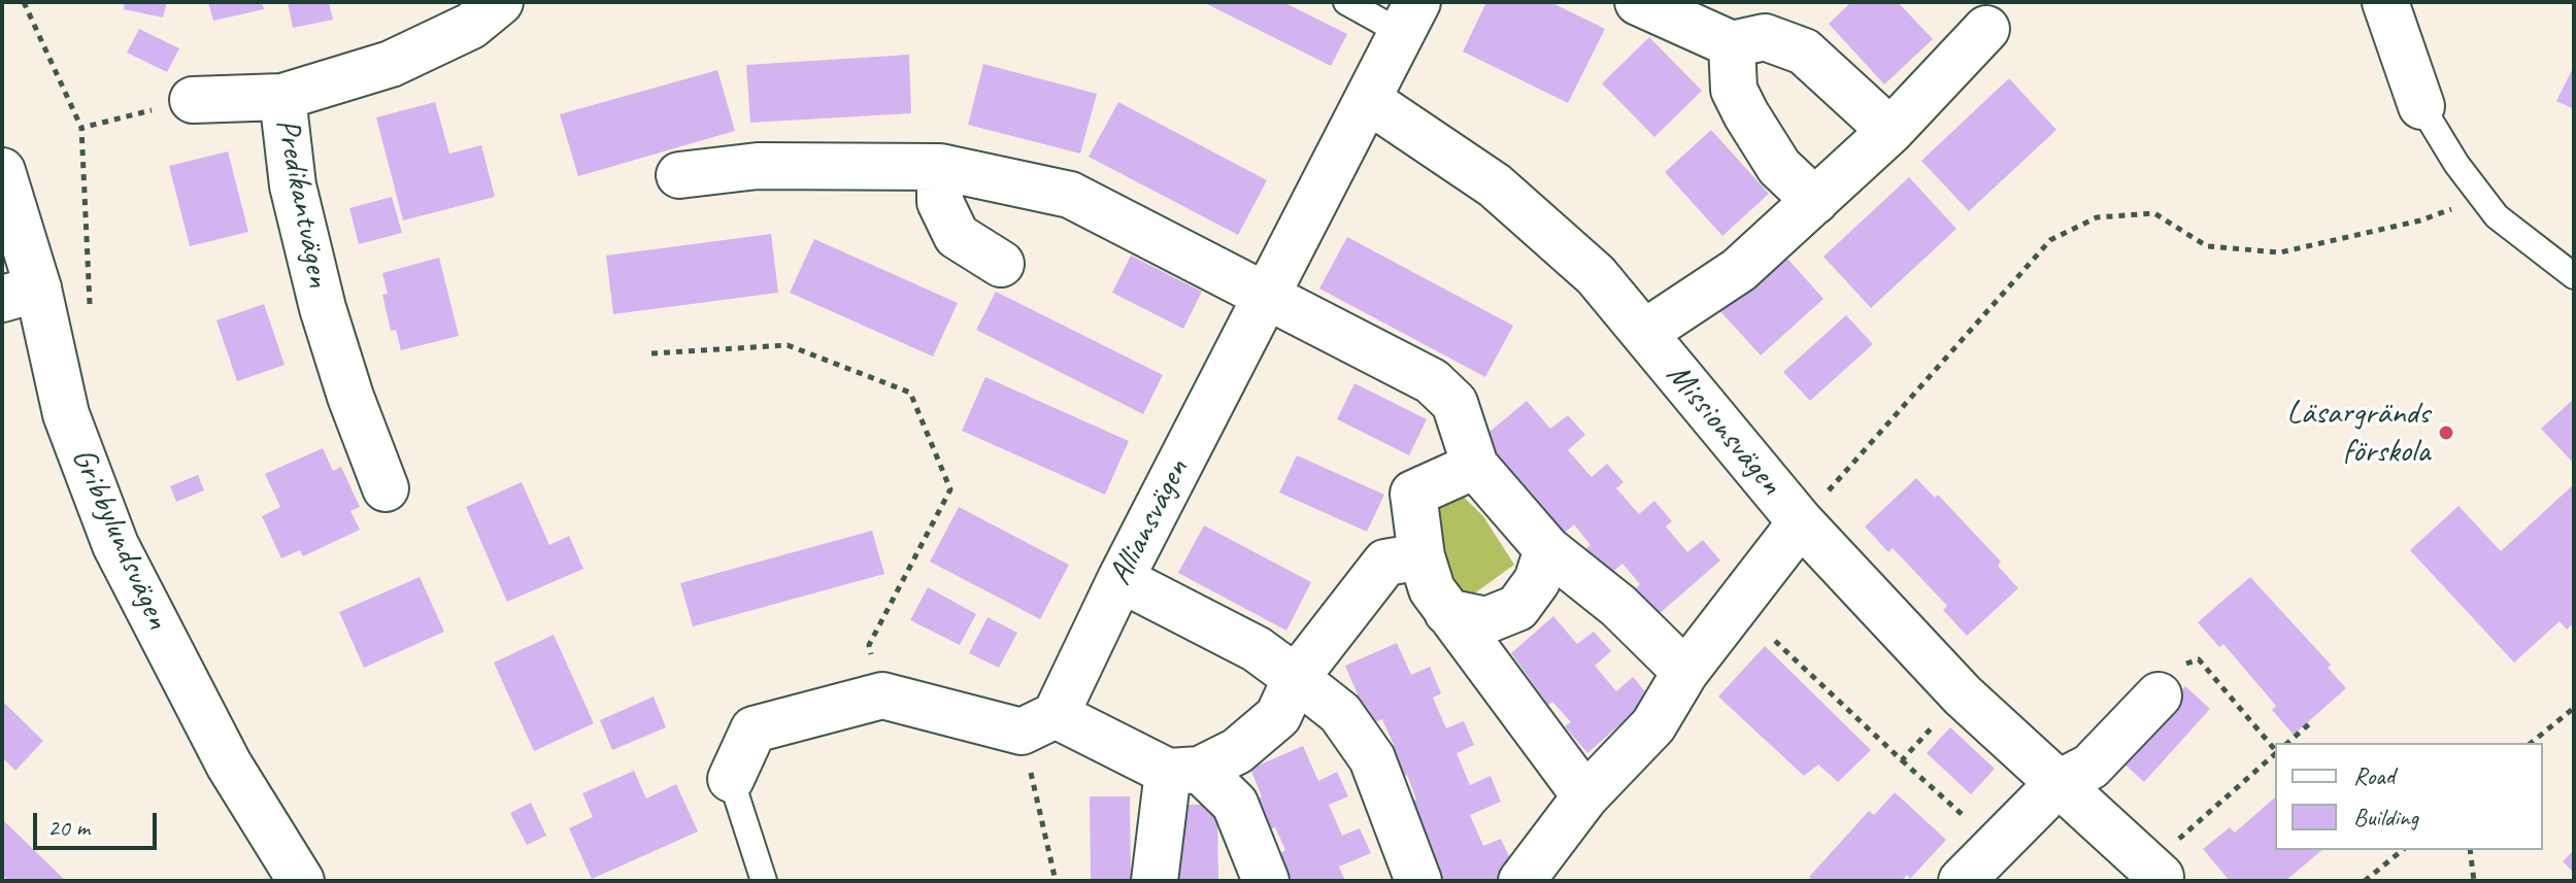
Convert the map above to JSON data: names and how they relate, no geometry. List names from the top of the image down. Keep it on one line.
{"streets":{"street":["Predikantvägen","Missionsvägen","Alliansvägen","Gribbylundsvägen"]},"crossings":[["Missionsvägen","Alliansvägen"]],"places":["Läsargränds förskola"],"legend":["Road","Building"],"scale_bar":"20 m"}
